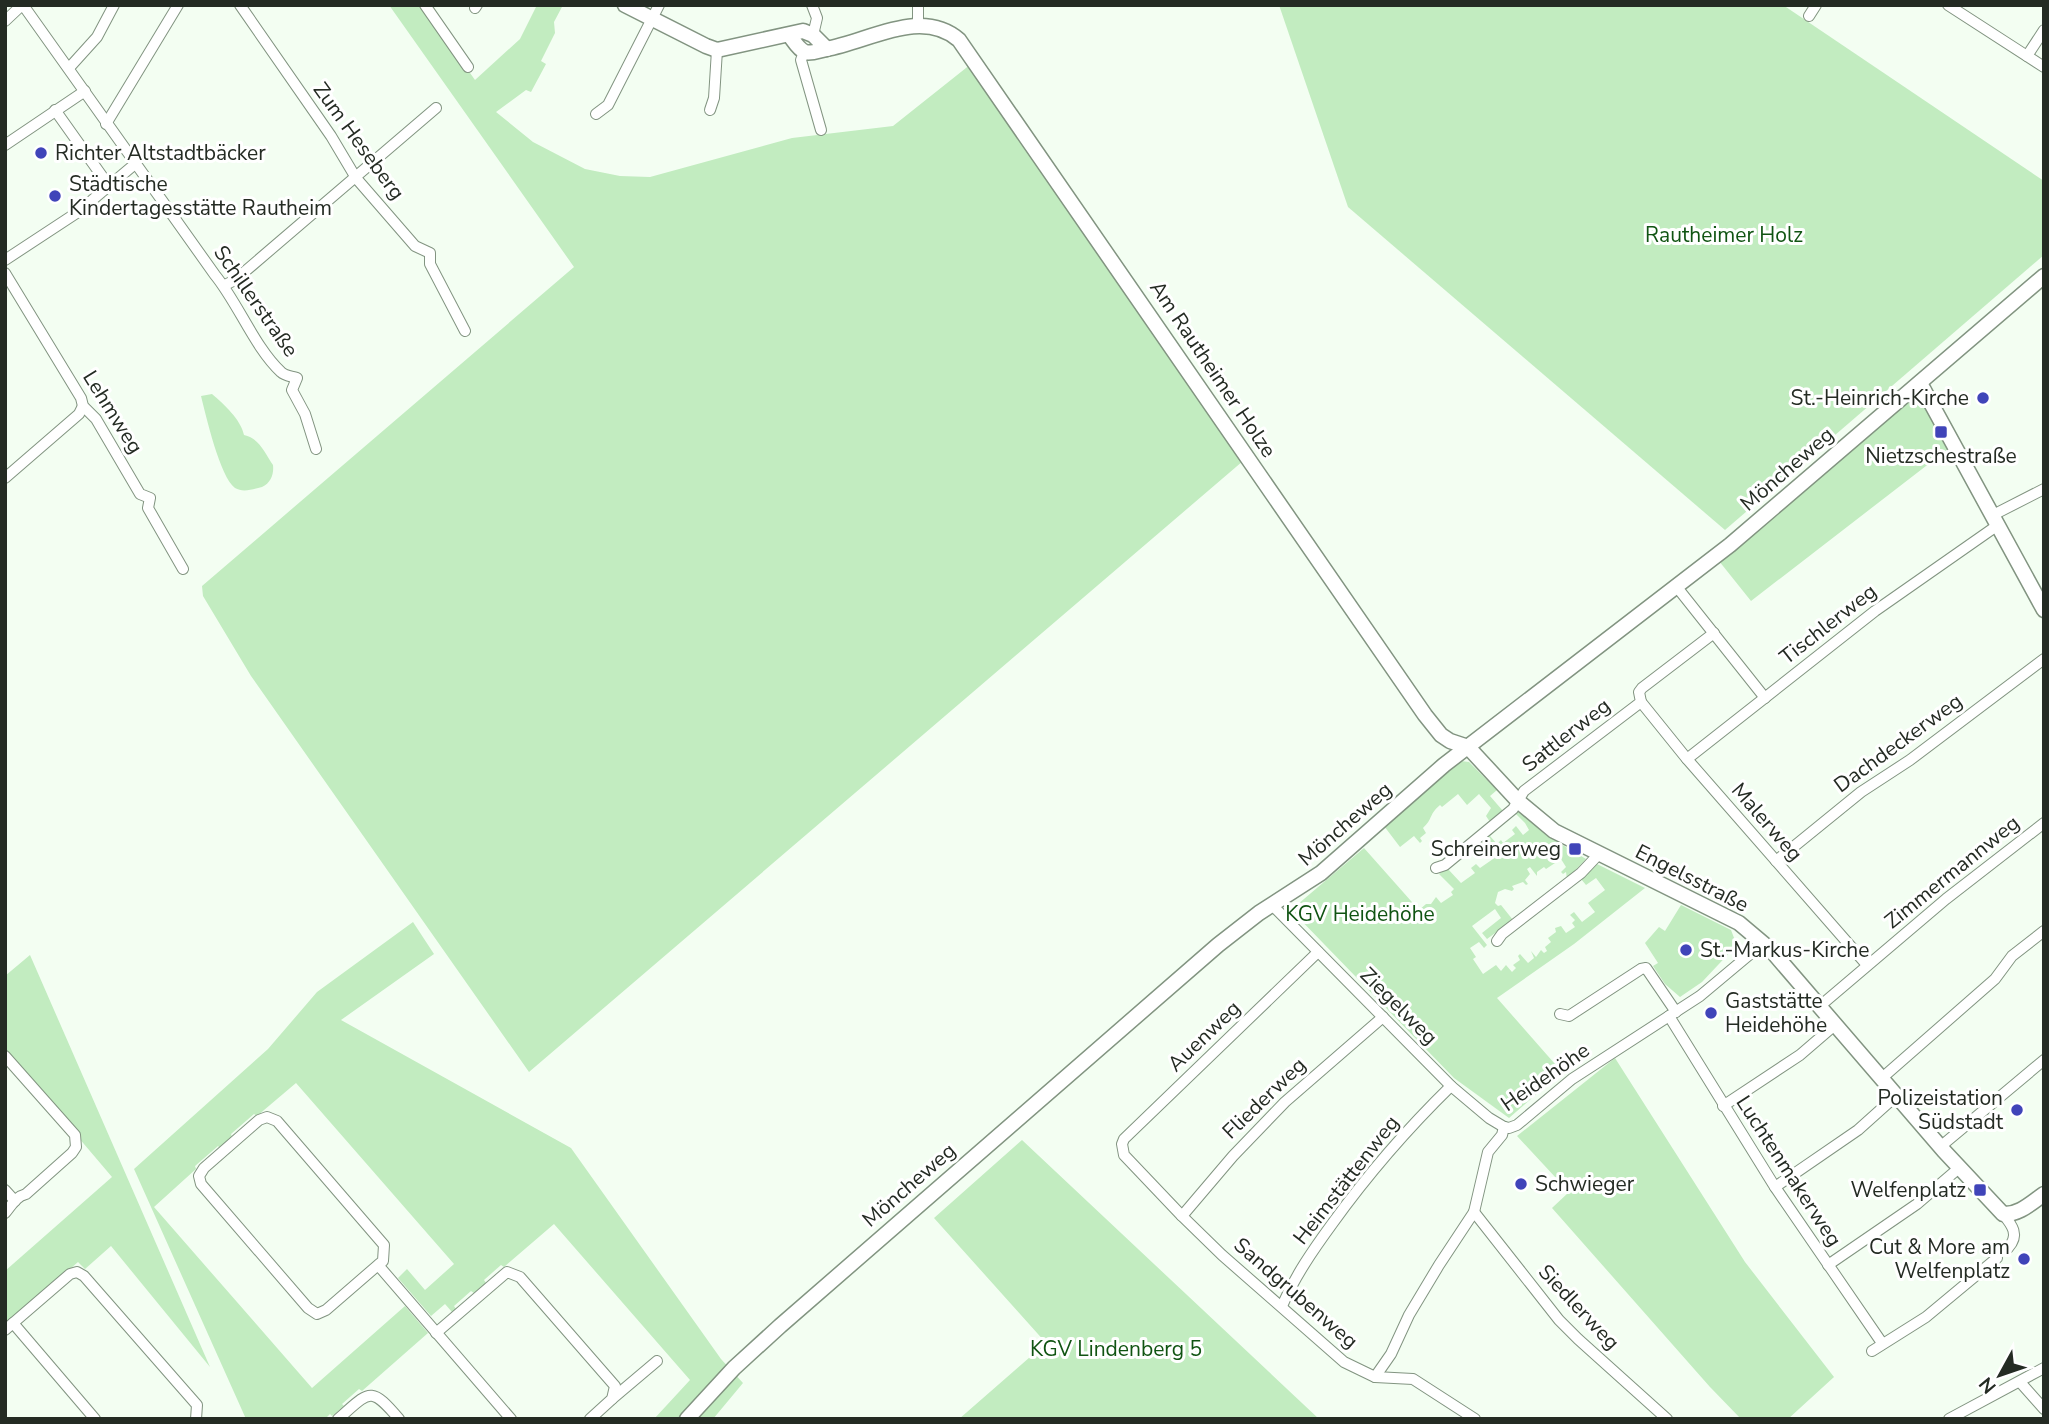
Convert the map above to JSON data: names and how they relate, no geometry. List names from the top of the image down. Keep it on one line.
{"streets":{"street":["Zum Heseberg","Schillerstraße","Am Rautheimer Holze","Lehmweg","Möncheweg","Tischlerweg","Sattlerweg","Dachdeckerweg","Malerweg","Zimmermannweg","Engelsstraße","Ziegelweg","Auenweg","Heidehöhe","Fliederweg","Luchtenmakerweg","Heimstättenweg","Sandgrubenweg","Siedlerweg"]},"crossings":[["Am Rautheimer Holze","Möncheweg"],["Am Rautheimer Holze","Engelsstraße"],["Möncheweg","Engelsstraße"],["Möncheweg","Ziegelweg"],["Tischlerweg","Malerweg"],["Sattlerweg","Malerweg"],["Sattlerweg","Engelsstraße"],["Dachdeckerweg","Malerweg"],["Malerweg","Zimmermannweg"],["Zimmermannweg","Engelsstraße"],["Engelsstraße","Heidehöhe"],["Ziegelweg","Auenweg"],["Ziegelweg","Heidehöhe"],["Ziegelweg","Fliederweg"],["Ziegelweg","Heimstättenweg"],["Auenweg","Sandgrubenweg"],["Heidehöhe","Luchtenmakerweg"],["Heidehöhe","Sandgrubenweg"],["Heidehöhe","Siedlerweg"],["Fliederweg","Sandgrubenweg"],["Heimstättenweg","Sandgrubenweg"]],"parks":["Rautheimer Holz","KGV Heidehöhe","KGV Lindenberg 5"],"places":{"other":["Richter Altstadtbäcker","Städtische Kindertagesstätte Rautheim","St.-Heinrich-Kirche","St.-Markus-Kirche","Gaststätte Heidehöhe","Polizeistation Südstadt","Schwieger","Cut & More am Welfenplatz"],"transit":["Nietzschestraße","Schreinerweg","Welfenplatz"]},"north":"bottom left"}
